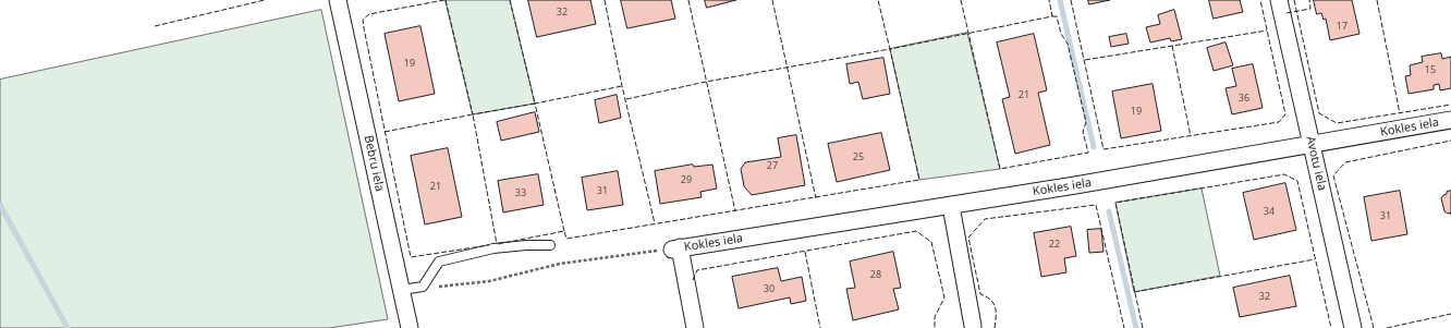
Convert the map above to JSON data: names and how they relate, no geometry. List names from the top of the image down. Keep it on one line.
{"streets":{"street":["Kokles iela","Bebru iela","Avotu iela"]},"crossings":[["Kokles iela","Avotu iela"]],"house_numbers":["32","17","19","15","21","36","19","25","27","29","21","31","33","34","31","22","28","30","32"]}
